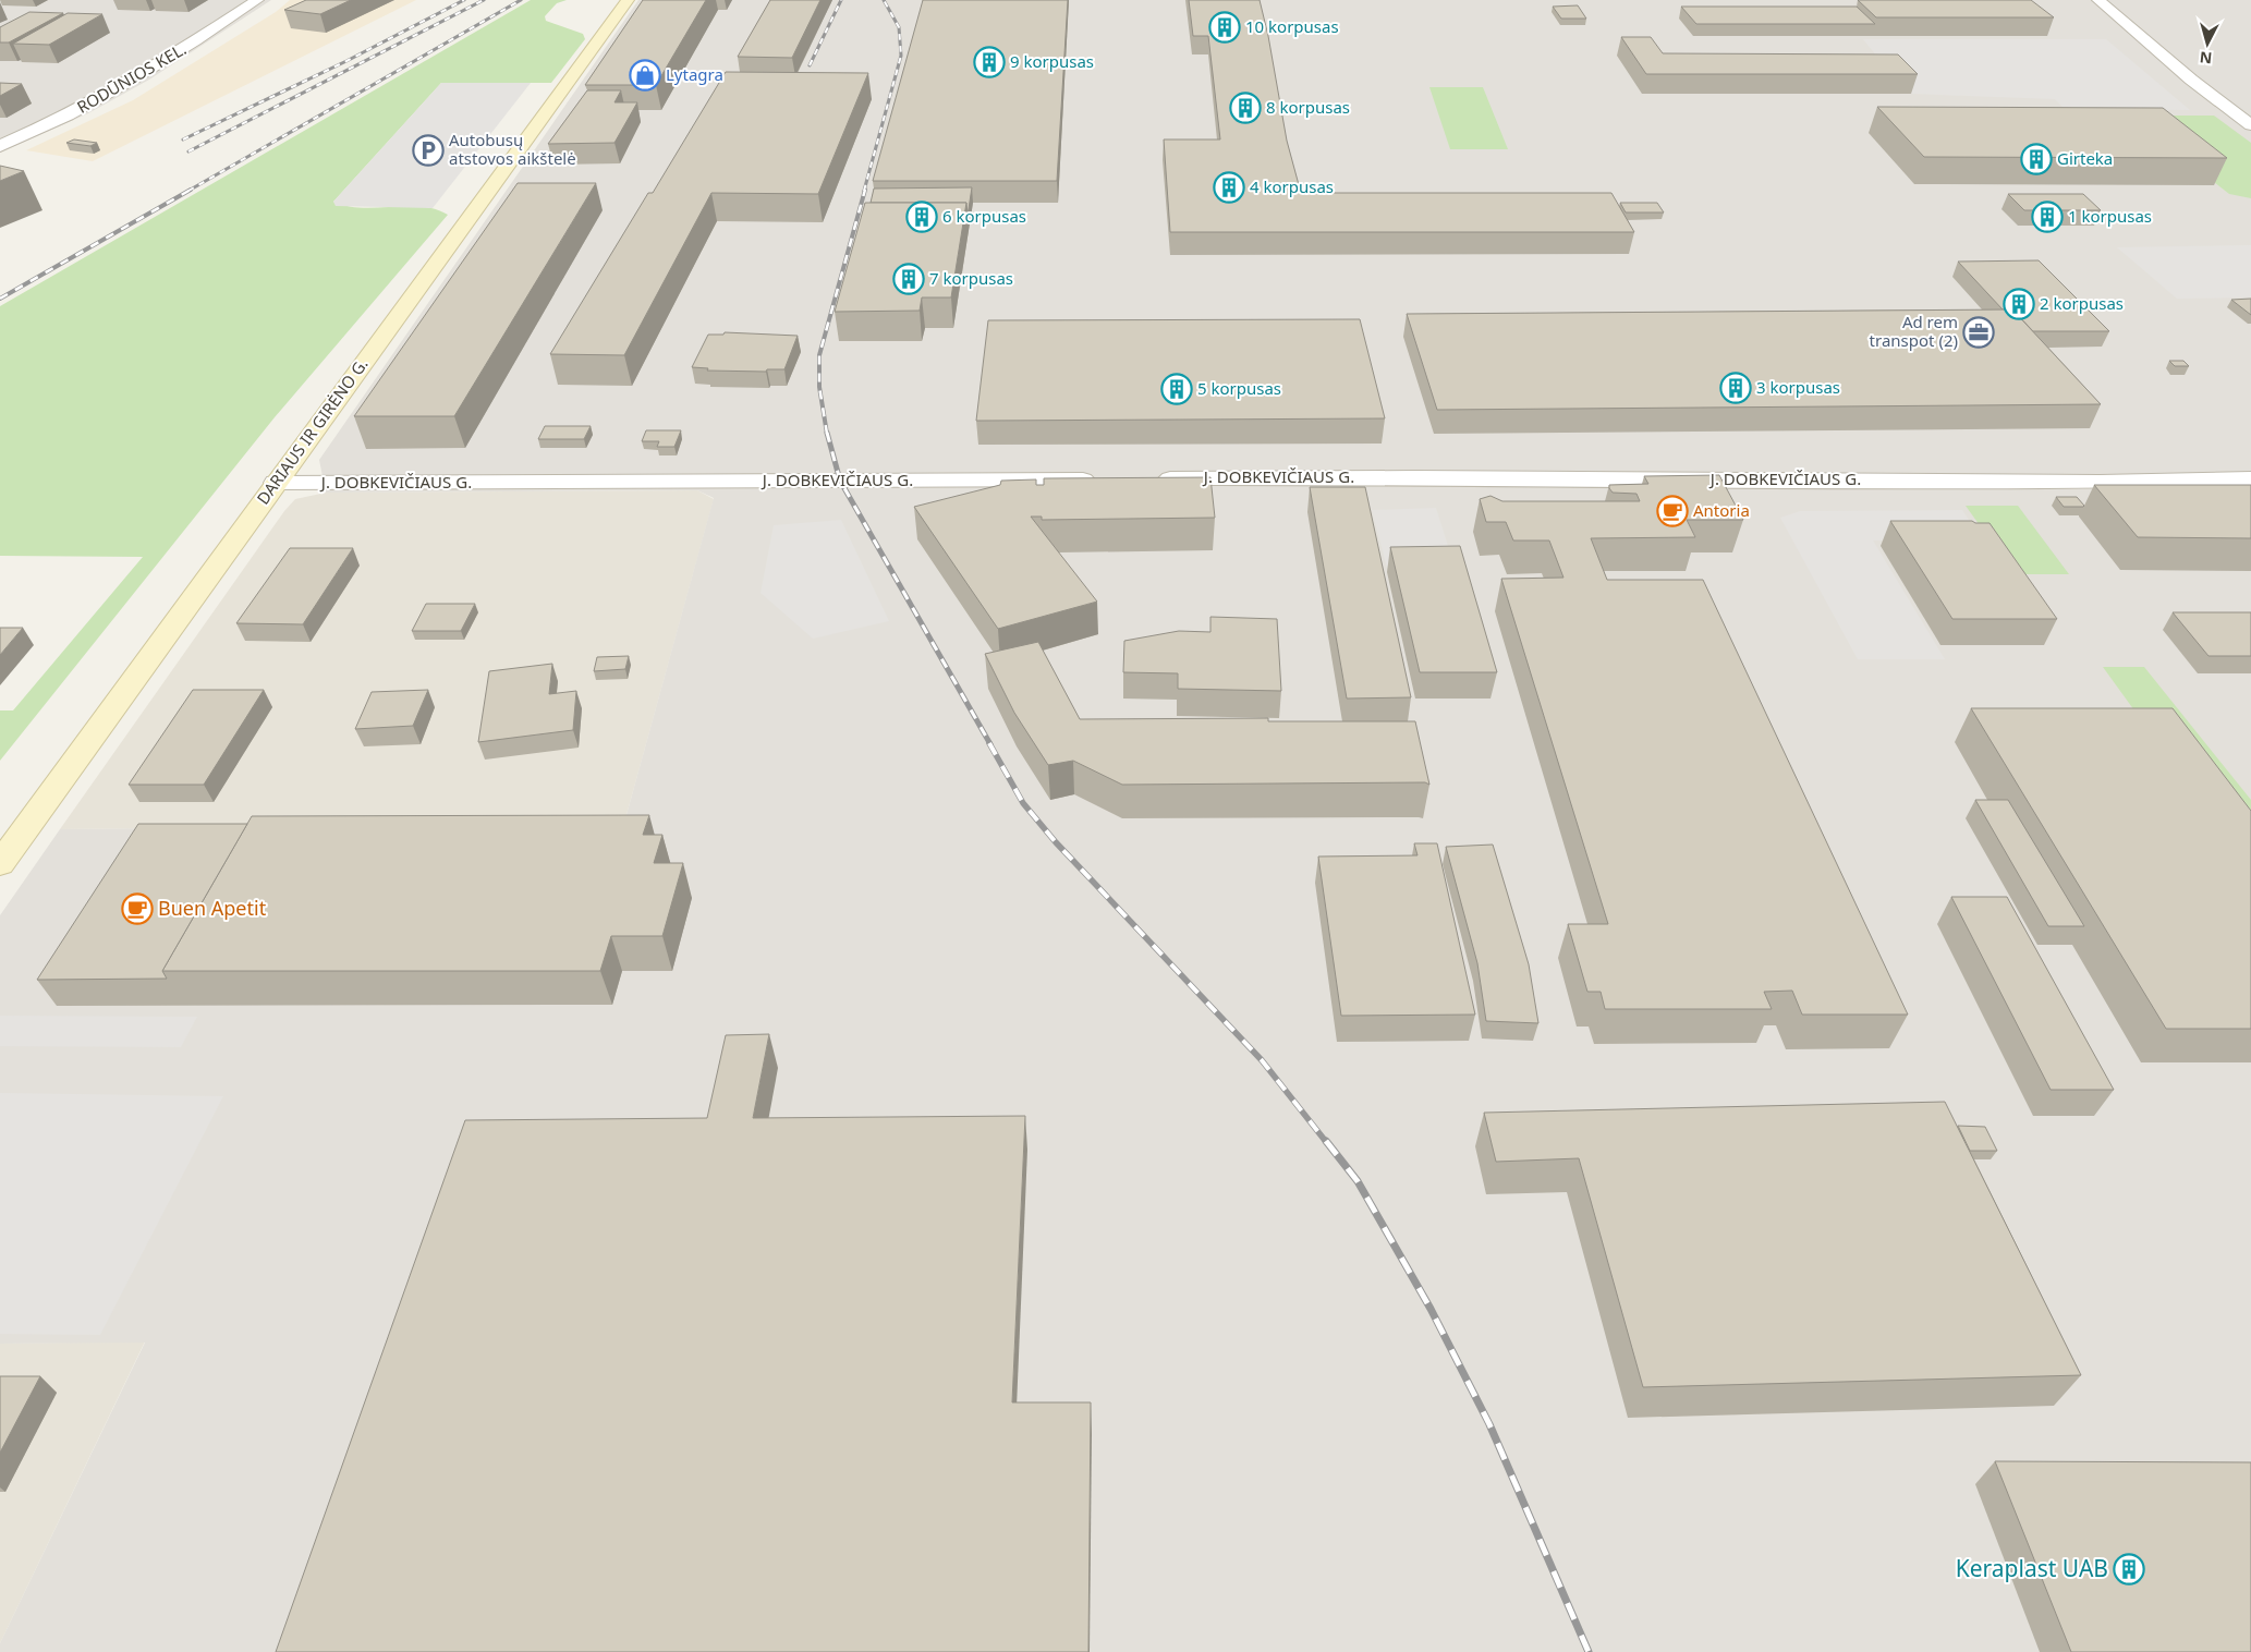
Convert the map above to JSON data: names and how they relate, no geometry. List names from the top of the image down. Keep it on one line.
{"streets":{"street":["RODŪNIOS KEL.","DARIAUS IR GIRĖNO G.","J. DOBKEVIČIAUS G."]},"crossings":[["DARIAUS IR GIRĖNO G.","J. DOBKEVIČIAUS G."]],"places":{"building":["10 korpusas","9 korpusas","8 korpusas","Girteka","4 korpusas","6 korpusas","1 korpusas","7 korpusas","2 korpusas","3 korpusas","5 korpusas","Keraplast UAB"],"shop":["Lytagra"],"parking":["Autobusų atstovos aikštelė"],"office":["Ad rem transpot (2)"],"cafe":["Antoria","Buen Apetit"]},"north":"bottom"}
